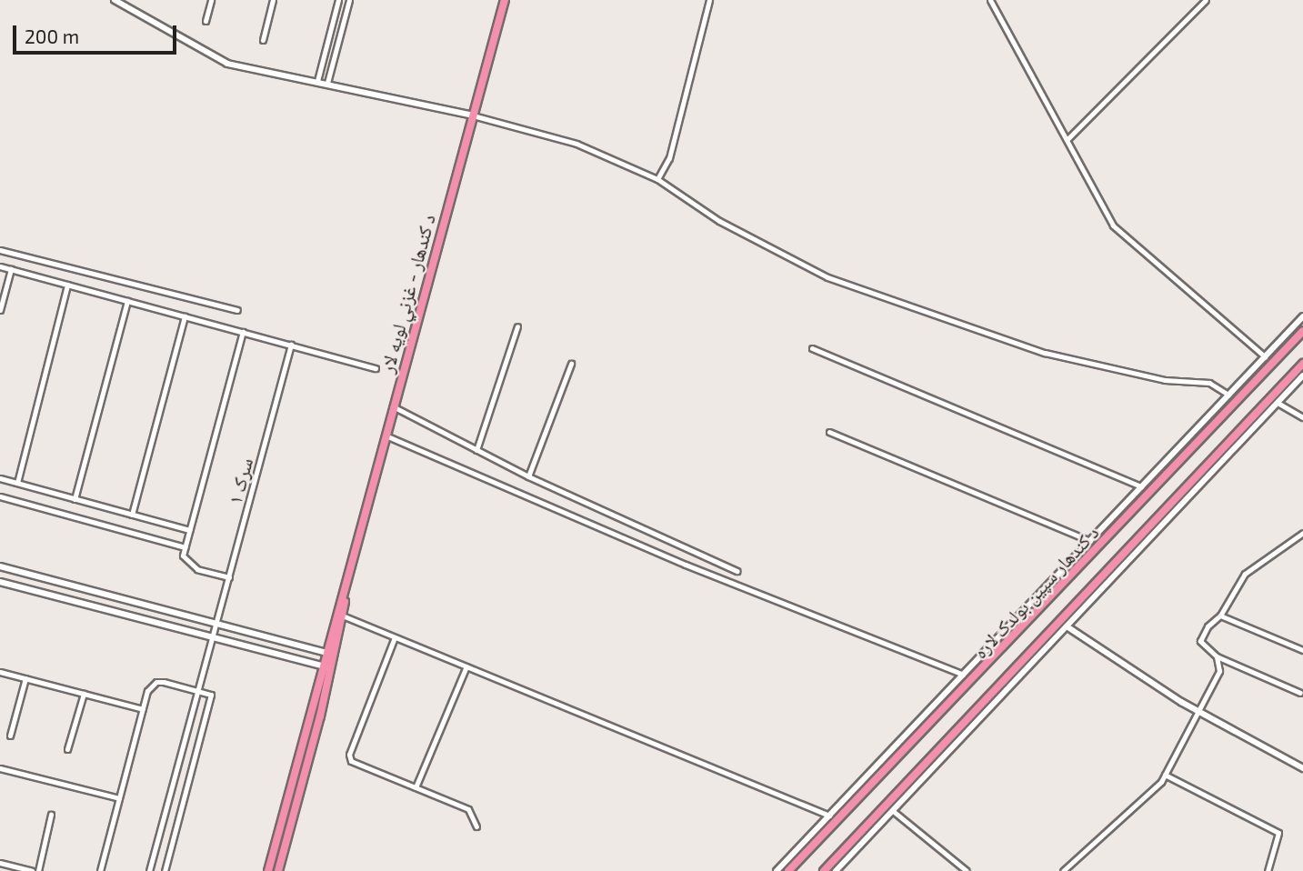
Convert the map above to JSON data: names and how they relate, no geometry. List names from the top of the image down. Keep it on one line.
{"streets":{"highway":["د کندهار - غزني لويه لار","د کندهار سپین بولدک لاره"],"street":["سرک ۱"]},"scale_bar":"200 m"}
